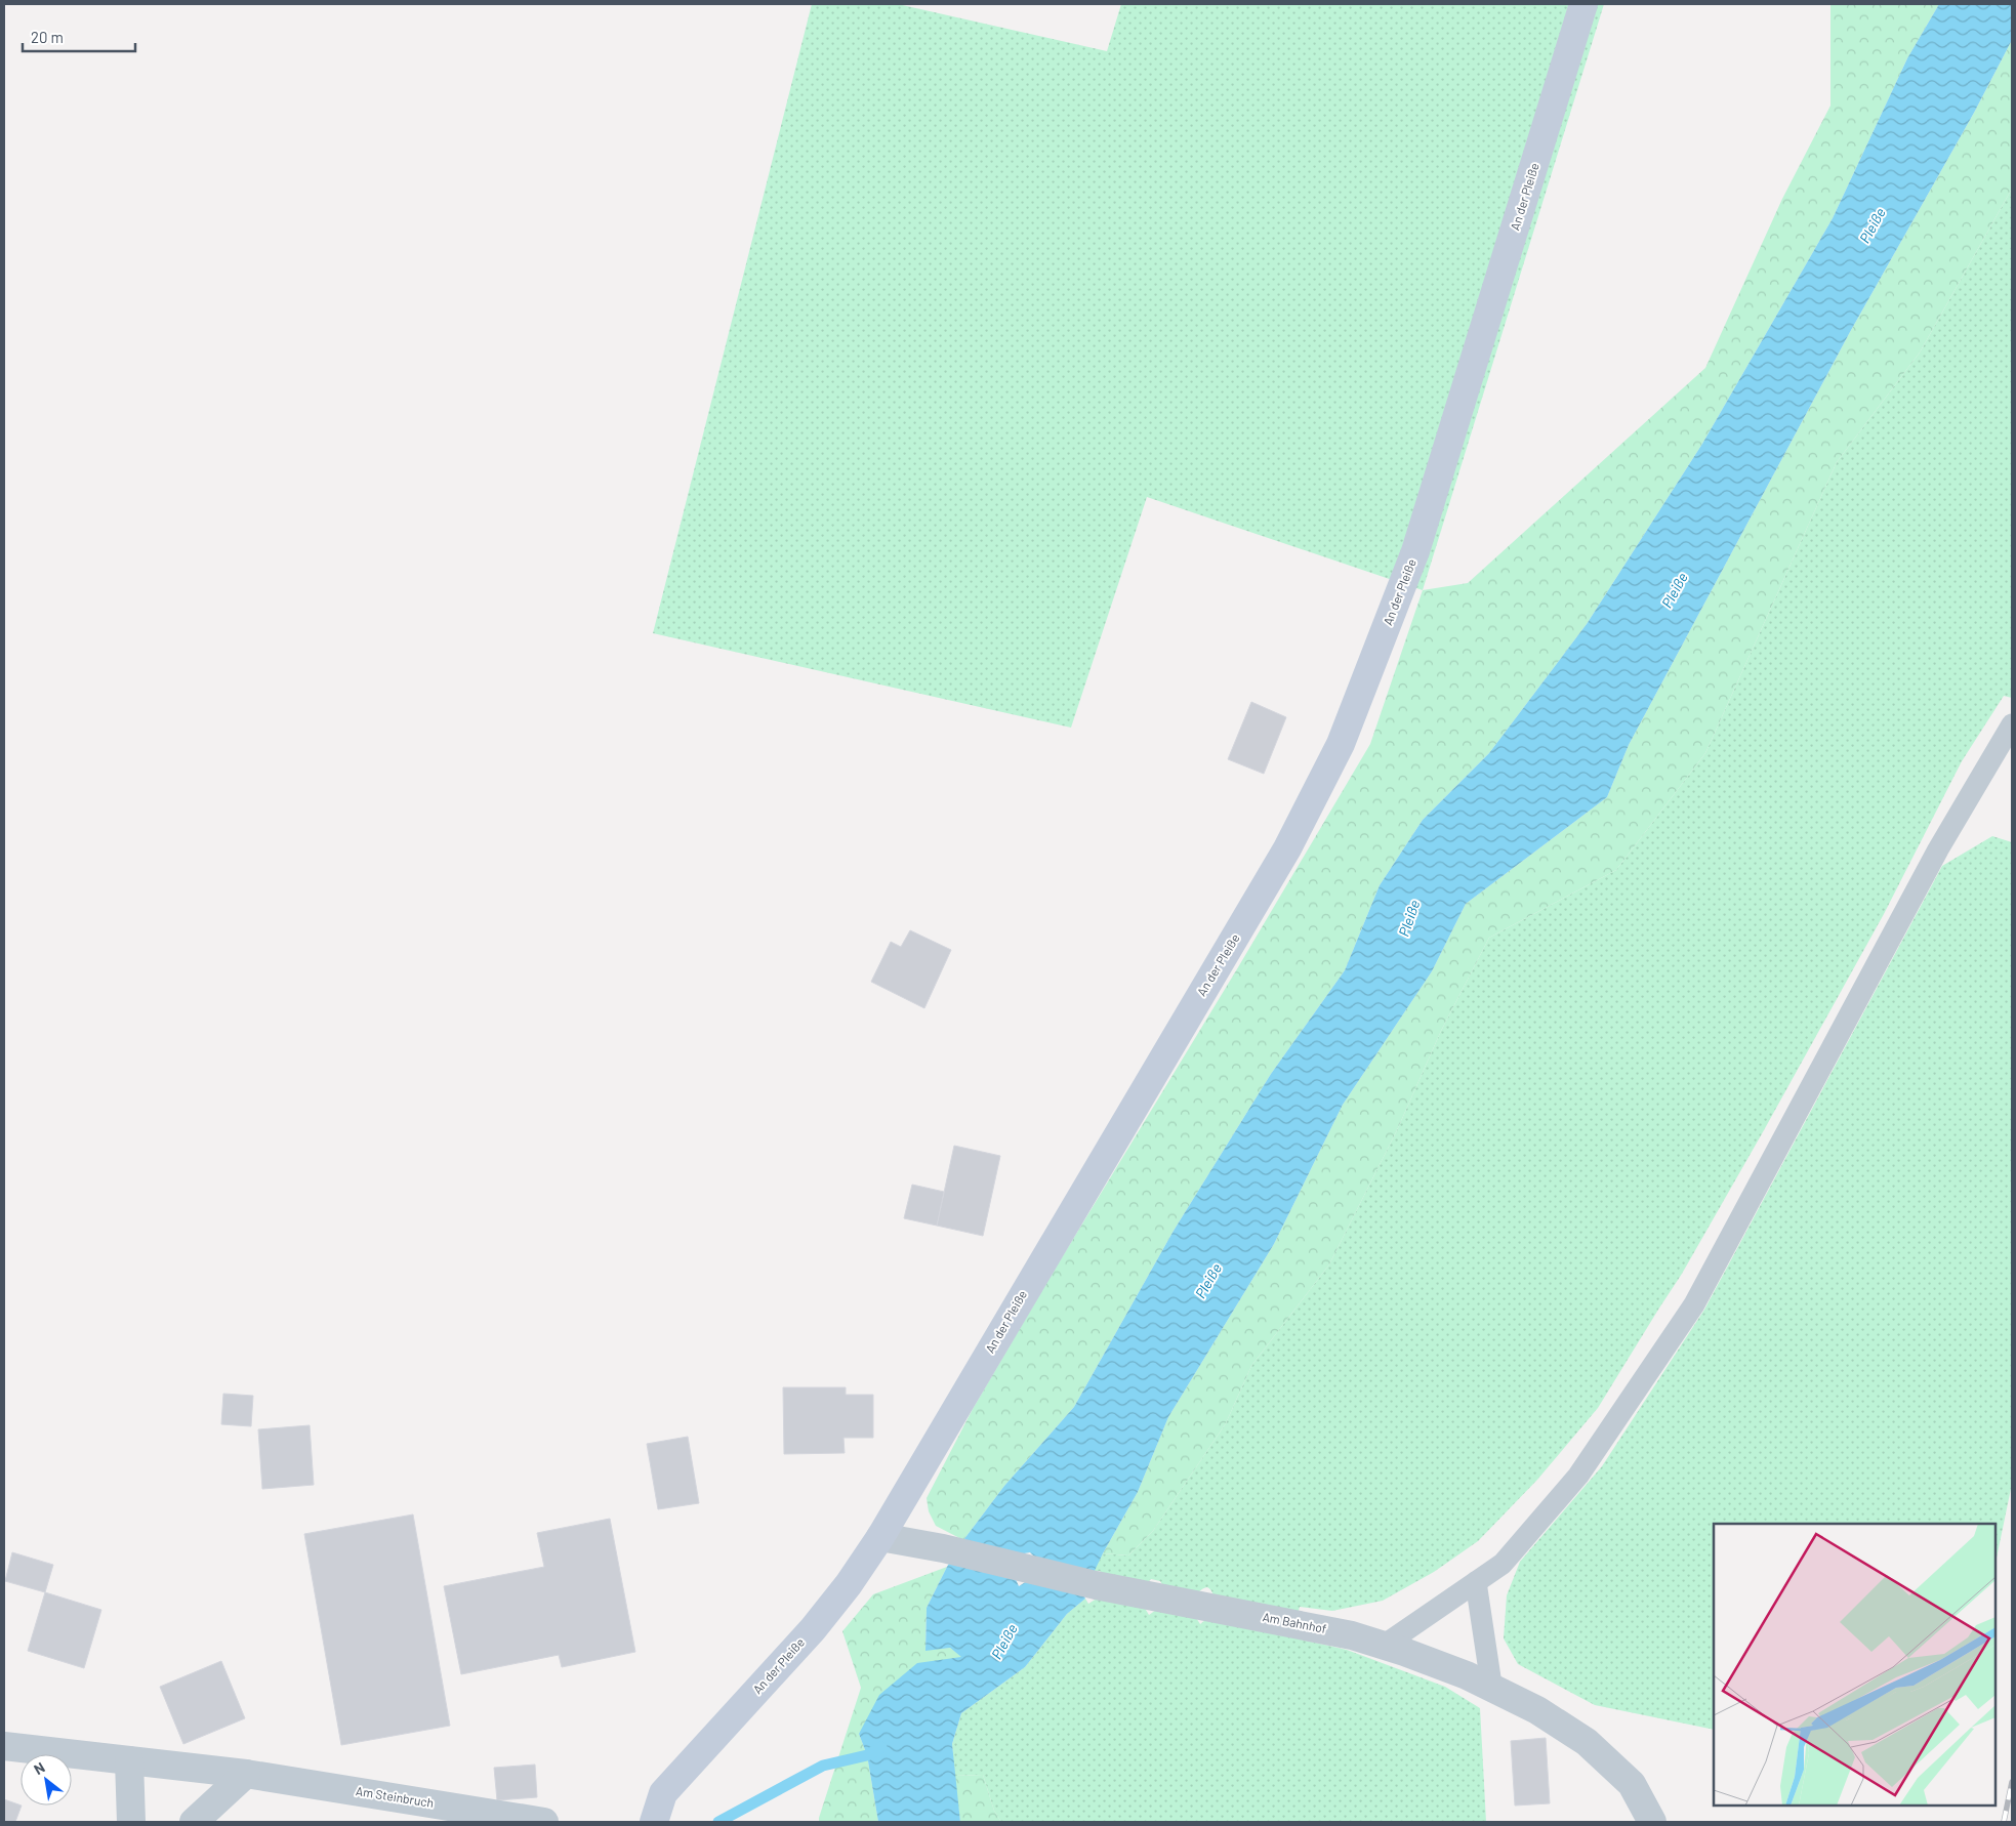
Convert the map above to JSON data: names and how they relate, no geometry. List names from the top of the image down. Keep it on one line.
{"streets":{"street":["An der Pleiße","Am Bahnhof","Am Steinbruch"]},"crossings":[["An der Pleiße","Am Bahnhof"]],"water":["Pleiße"],"scale_bar":"20 m","north":"top left"}
